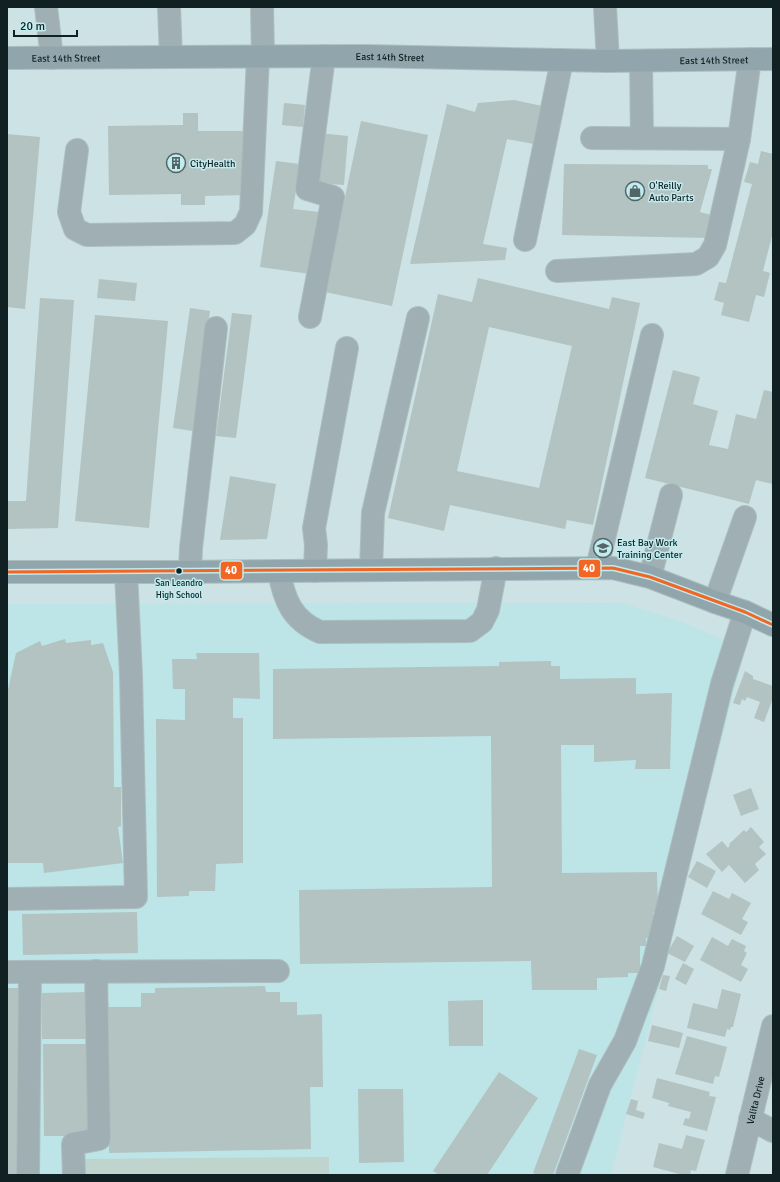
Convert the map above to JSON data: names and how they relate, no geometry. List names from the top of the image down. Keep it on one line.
{"streets":{"main road":["East 14th Street"],"street":["Valita Drive"]},"places":{"building":["CityHealth"],"shop":["O'Reilly Auto Parts"],"school or university":["East Bay Work Training Center"],"other":["San Leandro High School"]},"lines":["transit line 40"],"scale_bar":"20 m"}
